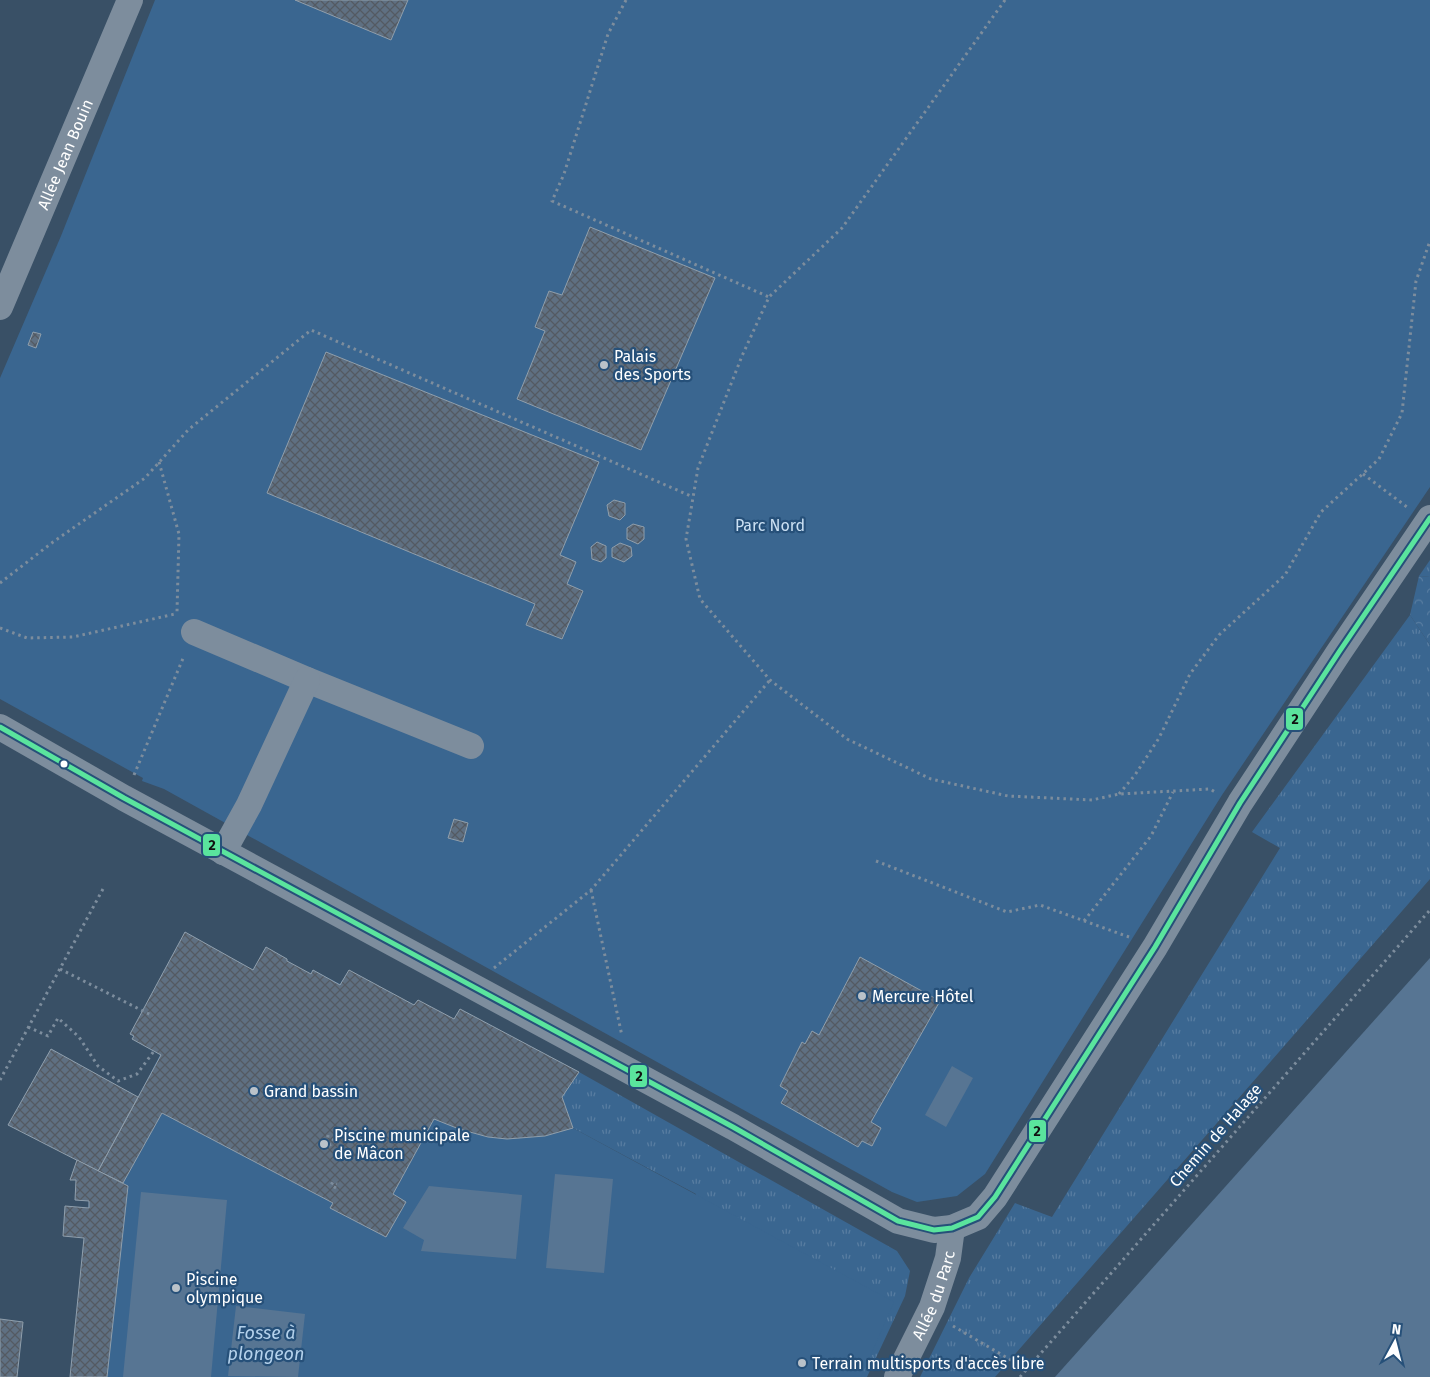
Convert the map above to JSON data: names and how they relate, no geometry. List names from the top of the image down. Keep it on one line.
{"streets":{"street":["Allée Jean Bouin","Allée du Parc"],"path":["Chemin de Halage"]},"water":["Fosse à plongeon"],"parks":["Parc Nord"],"places":["Palais des Sports","Mercure Hôtel","Grand bassin","Piscine municipale de Mâcon","Piscine olympique","Terrain multisports d'accès libre"],"lines":["transit line 2"],"north":"top"}
